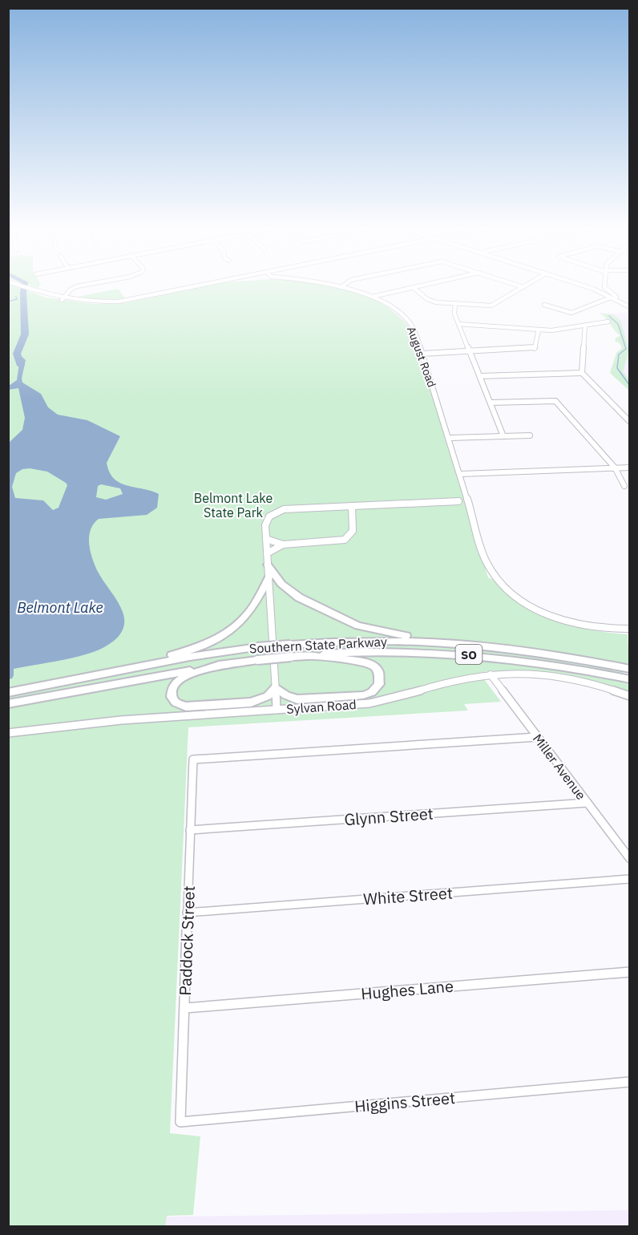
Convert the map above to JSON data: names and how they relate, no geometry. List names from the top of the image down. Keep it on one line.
{"streets":{"highway":["Southern State Parkway","SO"],"street":["August Road","Sylvan Road","Miller Avenue","Glynn Street","White Street","Paddock Street","Hughes Lane","Higgins Street"]},"crossings":[["Sylvan Road","Miller Avenue"],["Miller Avenue","Glynn Street"],["Miller Avenue","Paddock Street"],["Glynn Street","Paddock Street"],["White Street","Paddock Street"],["Paddock Street","Hughes Lane"],["Paddock Street","Higgins Street"]],"water":["Belmont Lake"],"parks":["Belmont Lake State Park"]}
